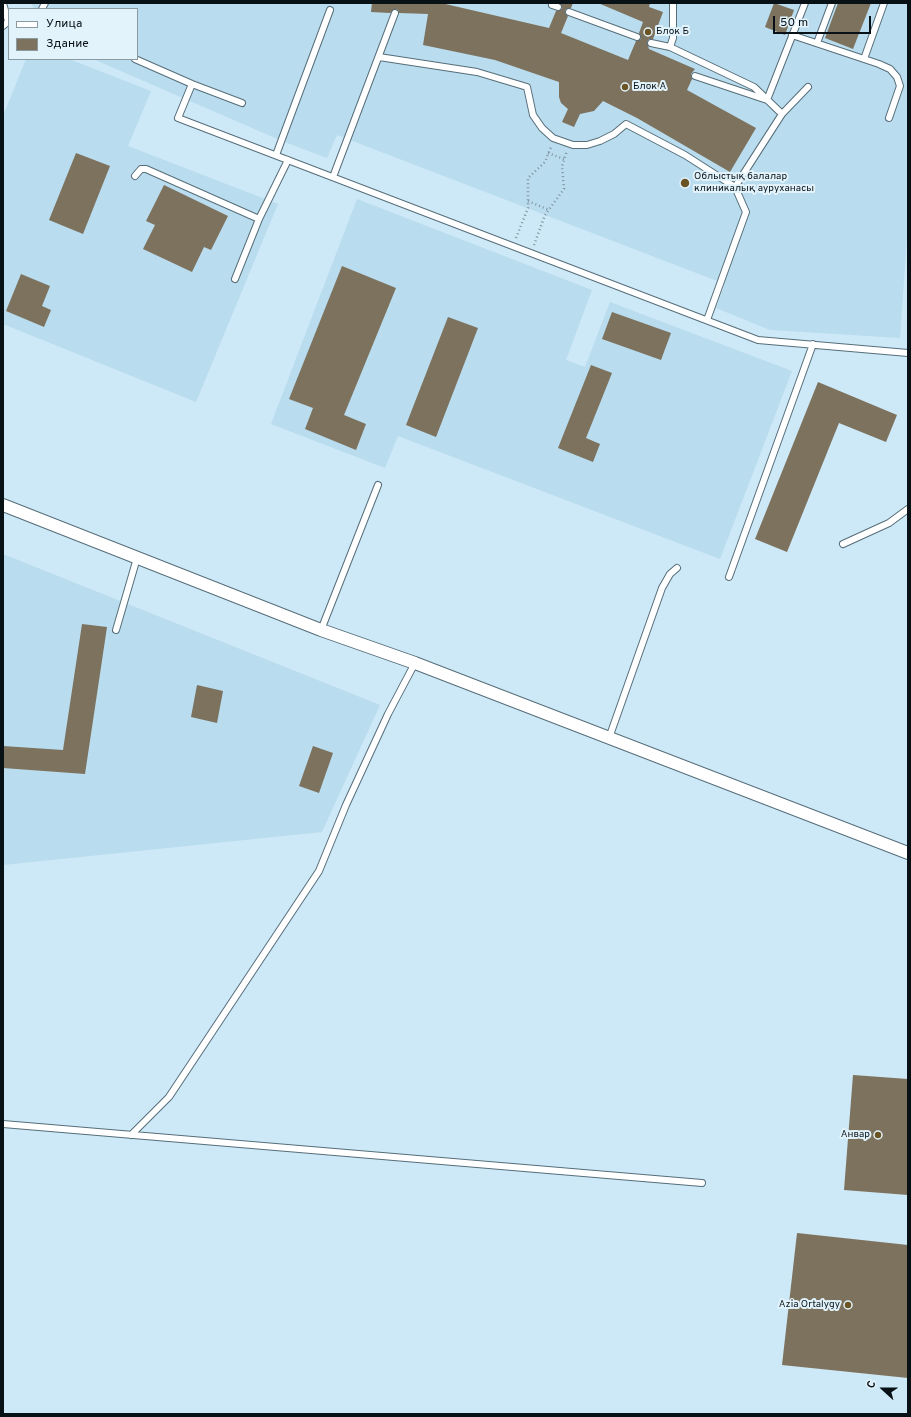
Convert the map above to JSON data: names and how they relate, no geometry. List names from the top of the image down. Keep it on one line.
{"places":["Блок Б","Блок А","Облыстық балалар клиникалық ауруханасы","Анвар","Azia Ortalygy"],"legend":["Улица","Здание"],"scale_bar":"50 m","north":"left"}
